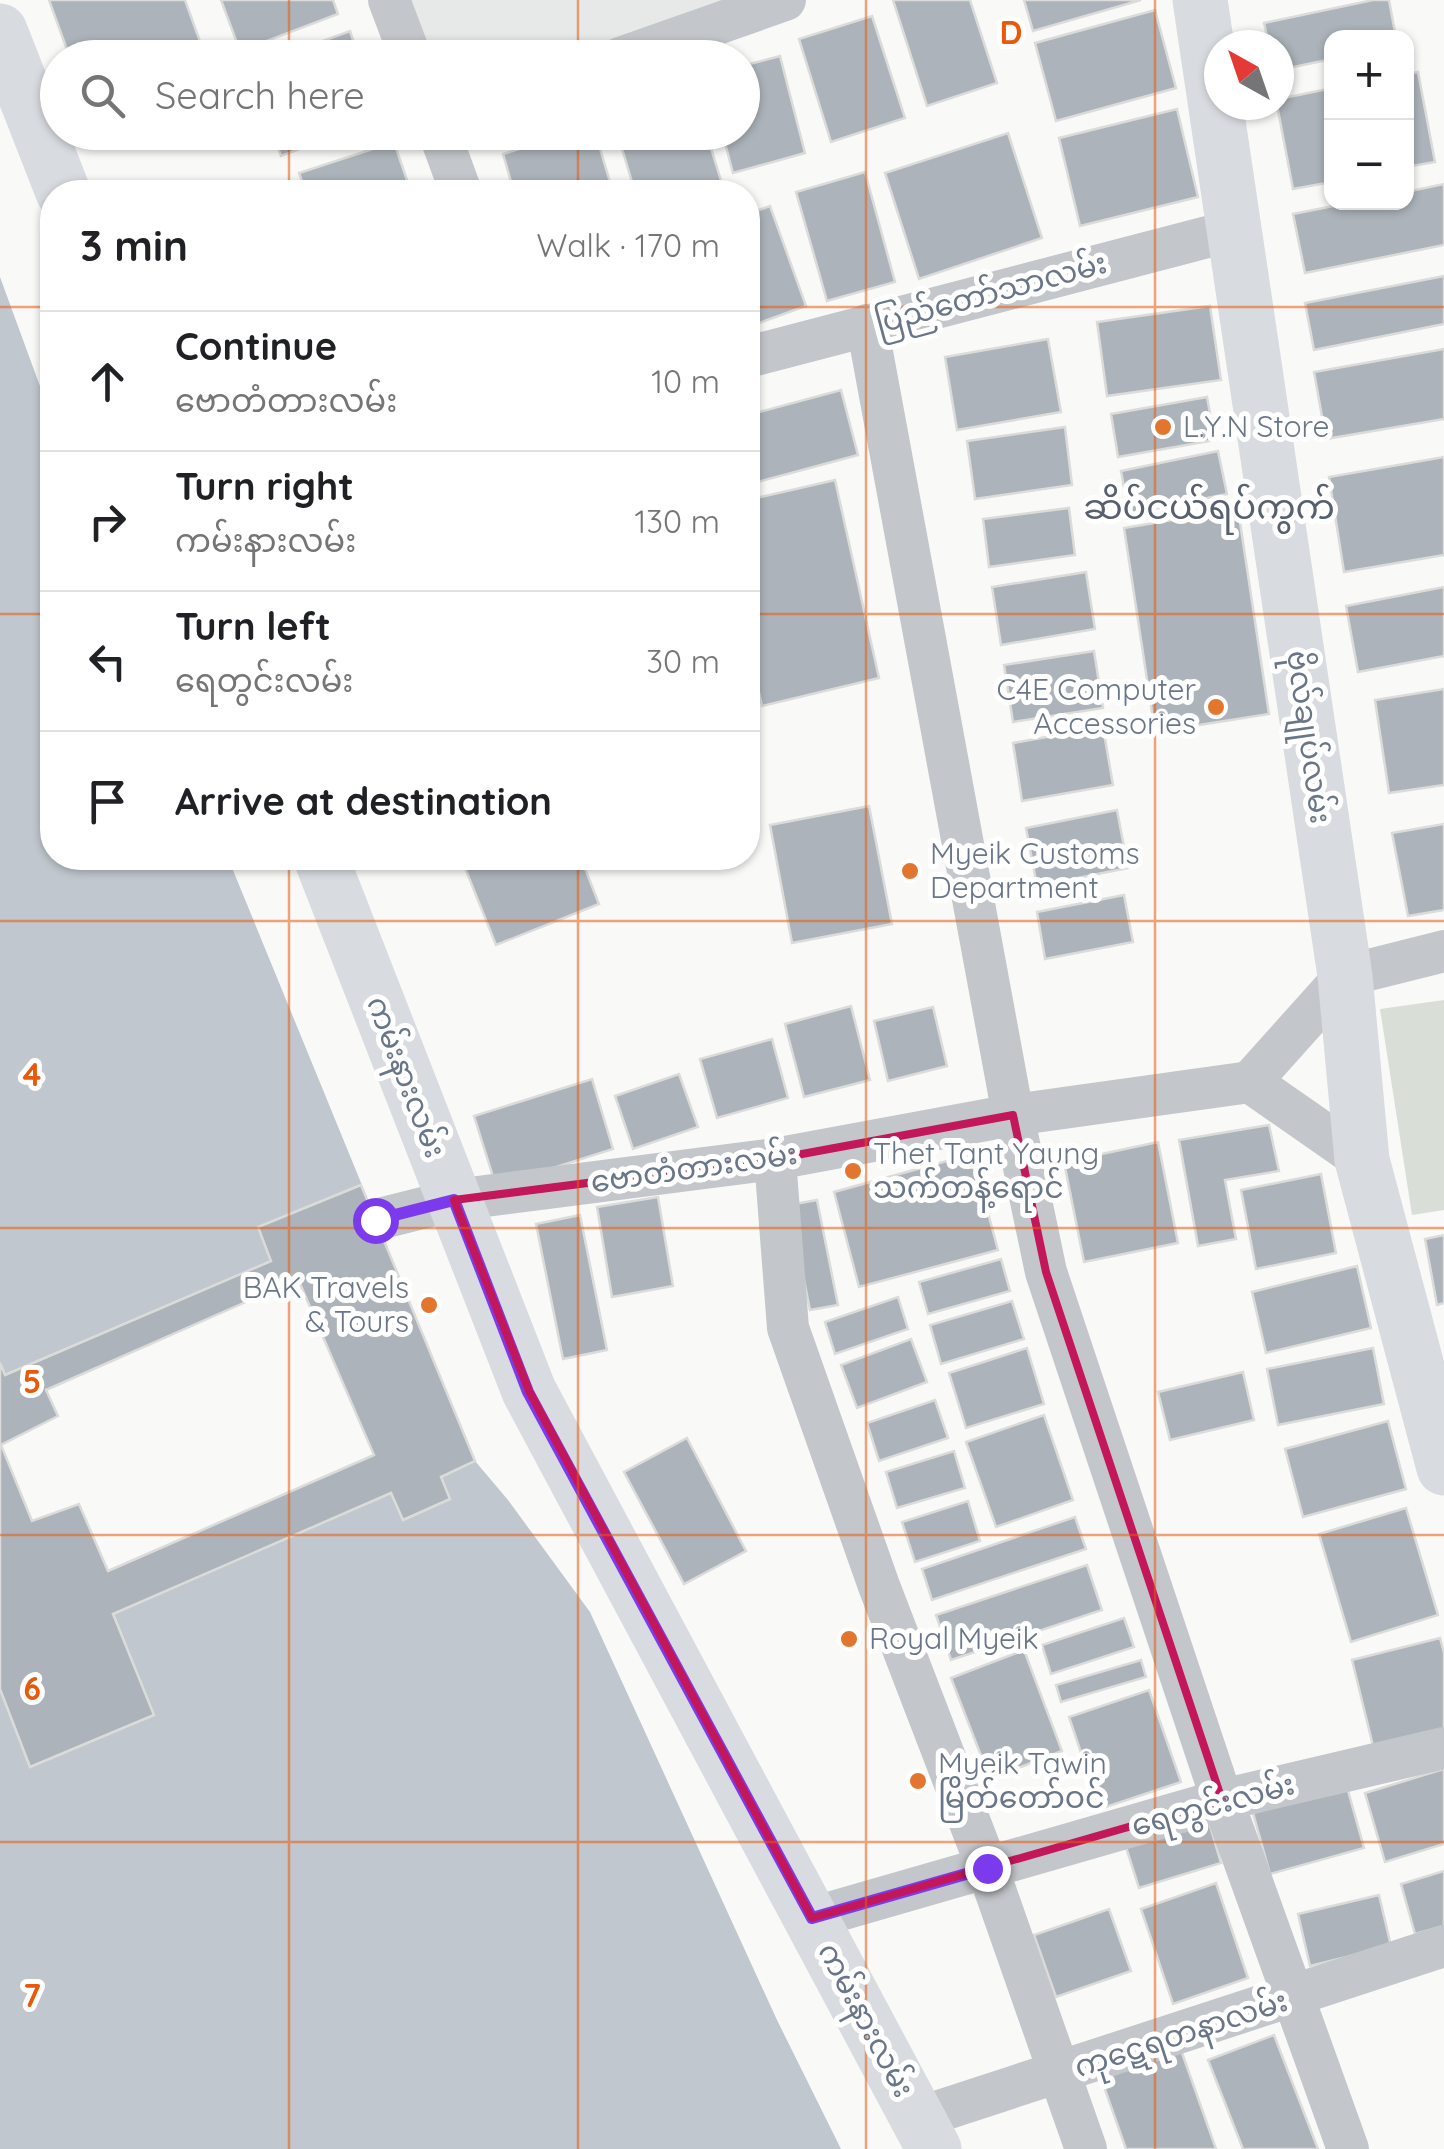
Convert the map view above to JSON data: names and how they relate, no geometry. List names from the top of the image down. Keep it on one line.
{"streets":{"main road":["ဗိုလ်ချုပ်လမ်း","ကမ်းနားလမ်း"],"street":["ပြည်တော်သာလမ်း","ဗောတံတားလမ်း","ရေတွင်းလမ်း","ကုဋေရတနာလမ်း"]},"crossings":[["ပြည်တော်သာလမ်း","ဗိုလ်ချုပ်လမ်း"],["ကမ်းနားလမ်း","ဗောတံတားလမ်း"],["ကမ်းနားလမ်း","ရေတွင်းလမ်း"],["ကမ်းနားလမ်း","ကုဋေရတနာလမ်း"]],"districts":["ဆိပ်ငယ်ရပ်ကွက်"],"places":["L.Y.N Store","C4E Computer Accessories","Myeik Customs Department","Thet Tant Yaung သက်တန့်ရောင်","BAK Travels & Tours","Royal Myeik","Myeik Tawin မြိတ်တော်ဝင်"],"north":"top left","page":{"map_buttons":["+","−"],"search":"Search here","heading":["3 min","Walk · 170 m"],"list":[["Continue","ဗောတံတားလမ်း","10 m"],["Turn right","ကမ်းနားလမ်း","130 m"],["Turn left","ရေတွင်းလမ်း","30 m"],"Arrive at destination"]},"grid":{"columns":["D"],"rows":["4","5","6","7"]}}
